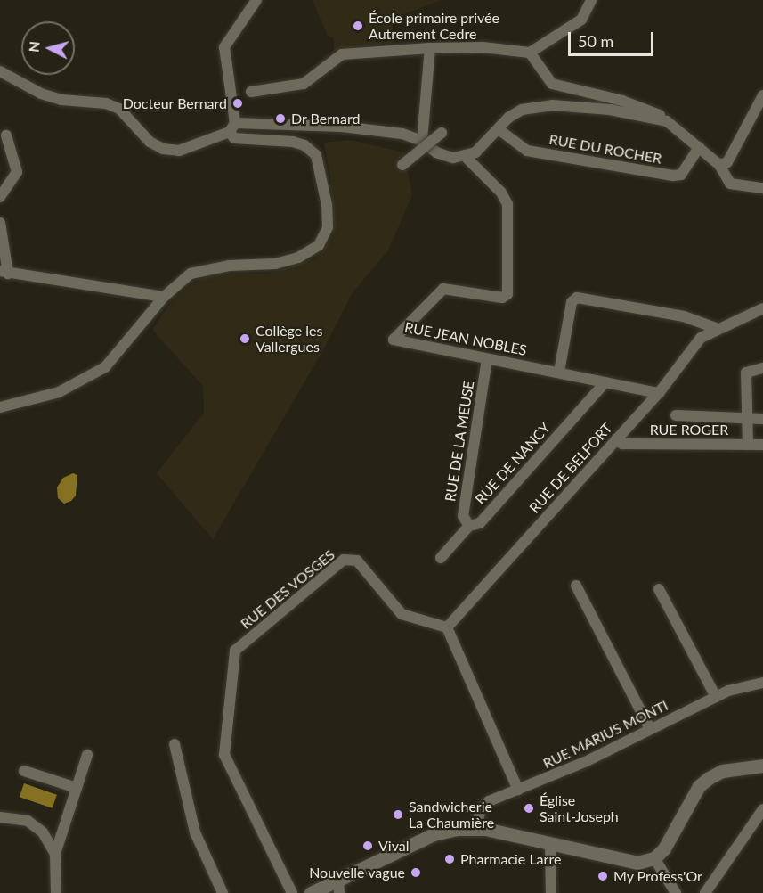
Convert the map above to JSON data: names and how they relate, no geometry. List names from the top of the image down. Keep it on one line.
{"streets":{"street":["RUE DU ROCHER","RUE JEAN NOBLES","RUE ROGER","RUE DE LA MEUSE","RUE DE NANCY","RUE DE BELFORT","RUE DES VOSGES","RUE MARIUS MONTI"]},"crossings":[["RUE JEAN NOBLES","RUE DE LA MEUSE"],["RUE JEAN NOBLES","RUE DE NANCY"],["RUE JEAN NOBLES","RUE DE BELFORT"],["RUE ROGER","RUE DE BELFORT"],["RUE DE LA MEUSE","RUE DE NANCY"],["RUE DE BELFORT","RUE DES VOSGES"]],"places":["École primaire privée Autrement Cedre","Docteur Bernard","Dr Bernard","Collège les Vallergues","Église Saint-Joseph","Sandwicherie La Chaumière","Vival","Pharmacie Larre","Nouvelle vague","My Profess'Or"],"scale_bar":"50 m","north":"left"}
